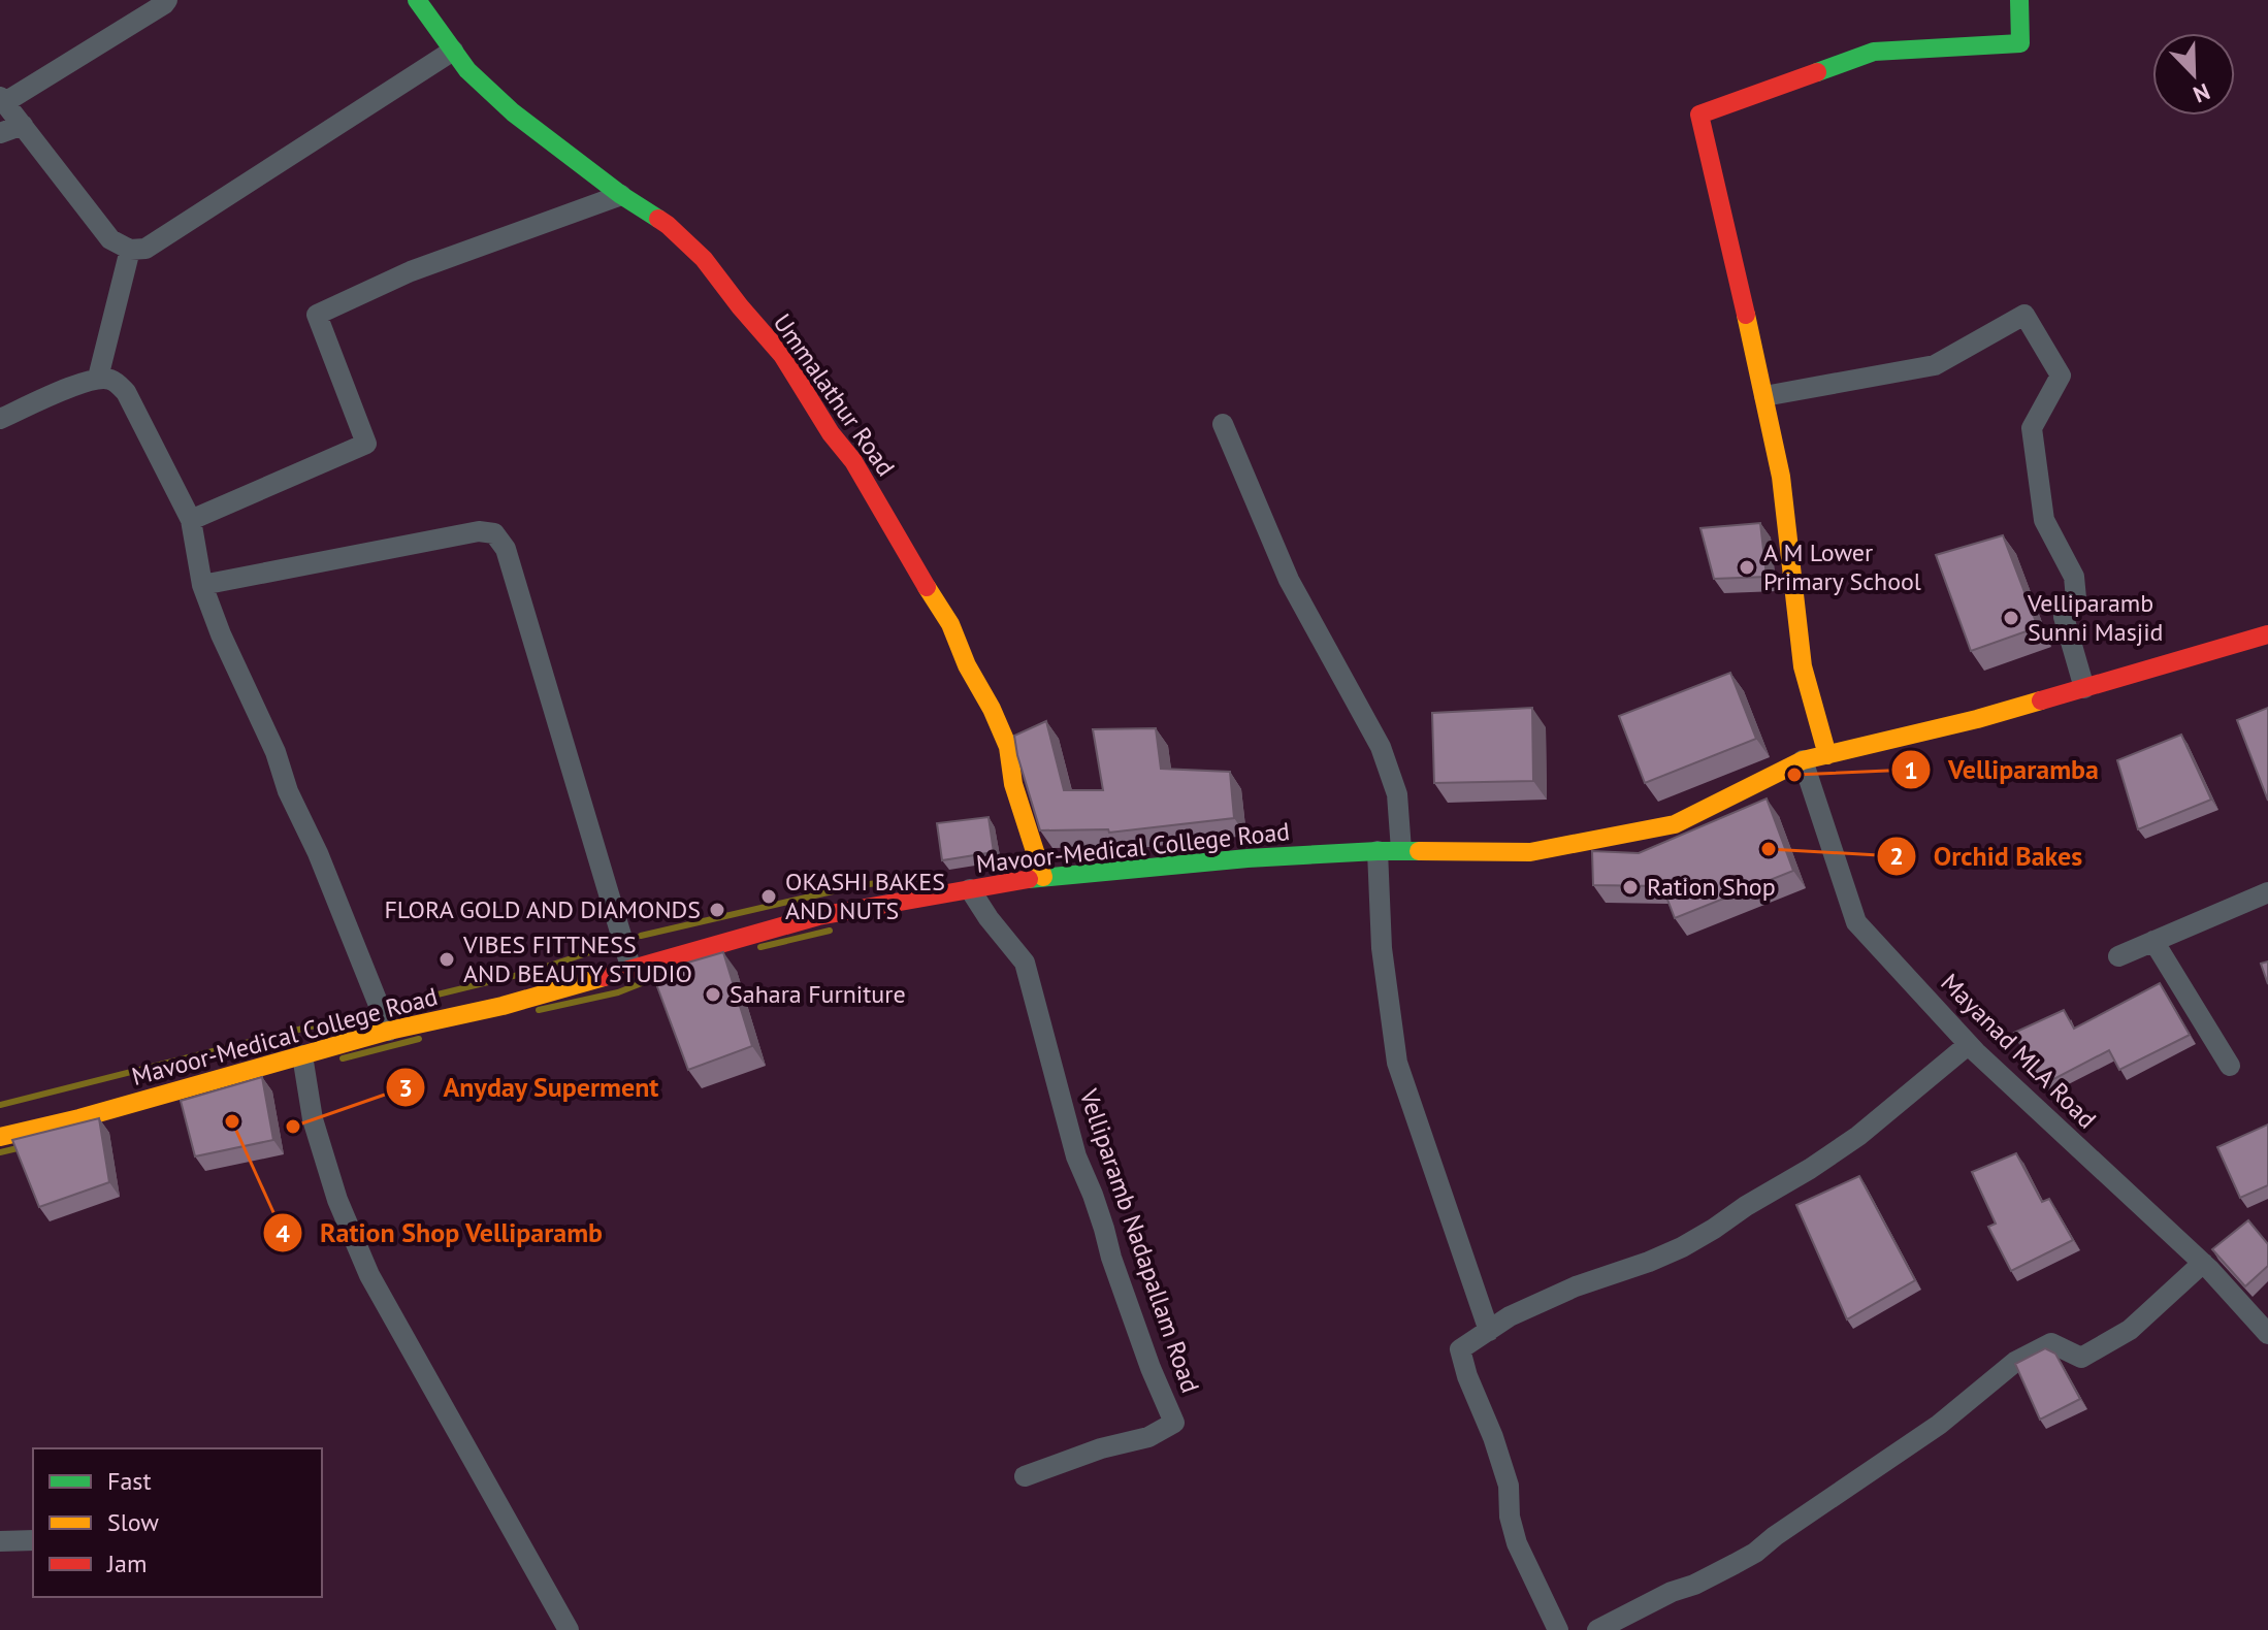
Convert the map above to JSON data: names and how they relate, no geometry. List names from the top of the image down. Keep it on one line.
{"streets":{"main road":["Ummalathur Road","Mavoor-Medical College Road"],"street":["Mayanad MLA Road","Velliparamb Nadapallam Road"]},"crossings":[["Ummalathur Road","Mavoor-Medical College Road"],["Mavoor-Medical College Road","Mayanad MLA Road"],["Mavoor-Medical College Road","Velliparamb Nadapallam Road"]],"places":["A M Lower Primary School","Velliparamb Sunni Masjid","Velliparamba","Orchid Bakes","Ration Shop","OKASHI BAKES AND NUTS","FLORA GOLD AND DIAMONDS","VIBES FITTNESS AND BEAUTY STUDIO","Sahara Furniture","Ration Shop Velliparamb","Anyday Superment"],"legend":["Fast","Slow","Jam"],"north":"bottom right"}
